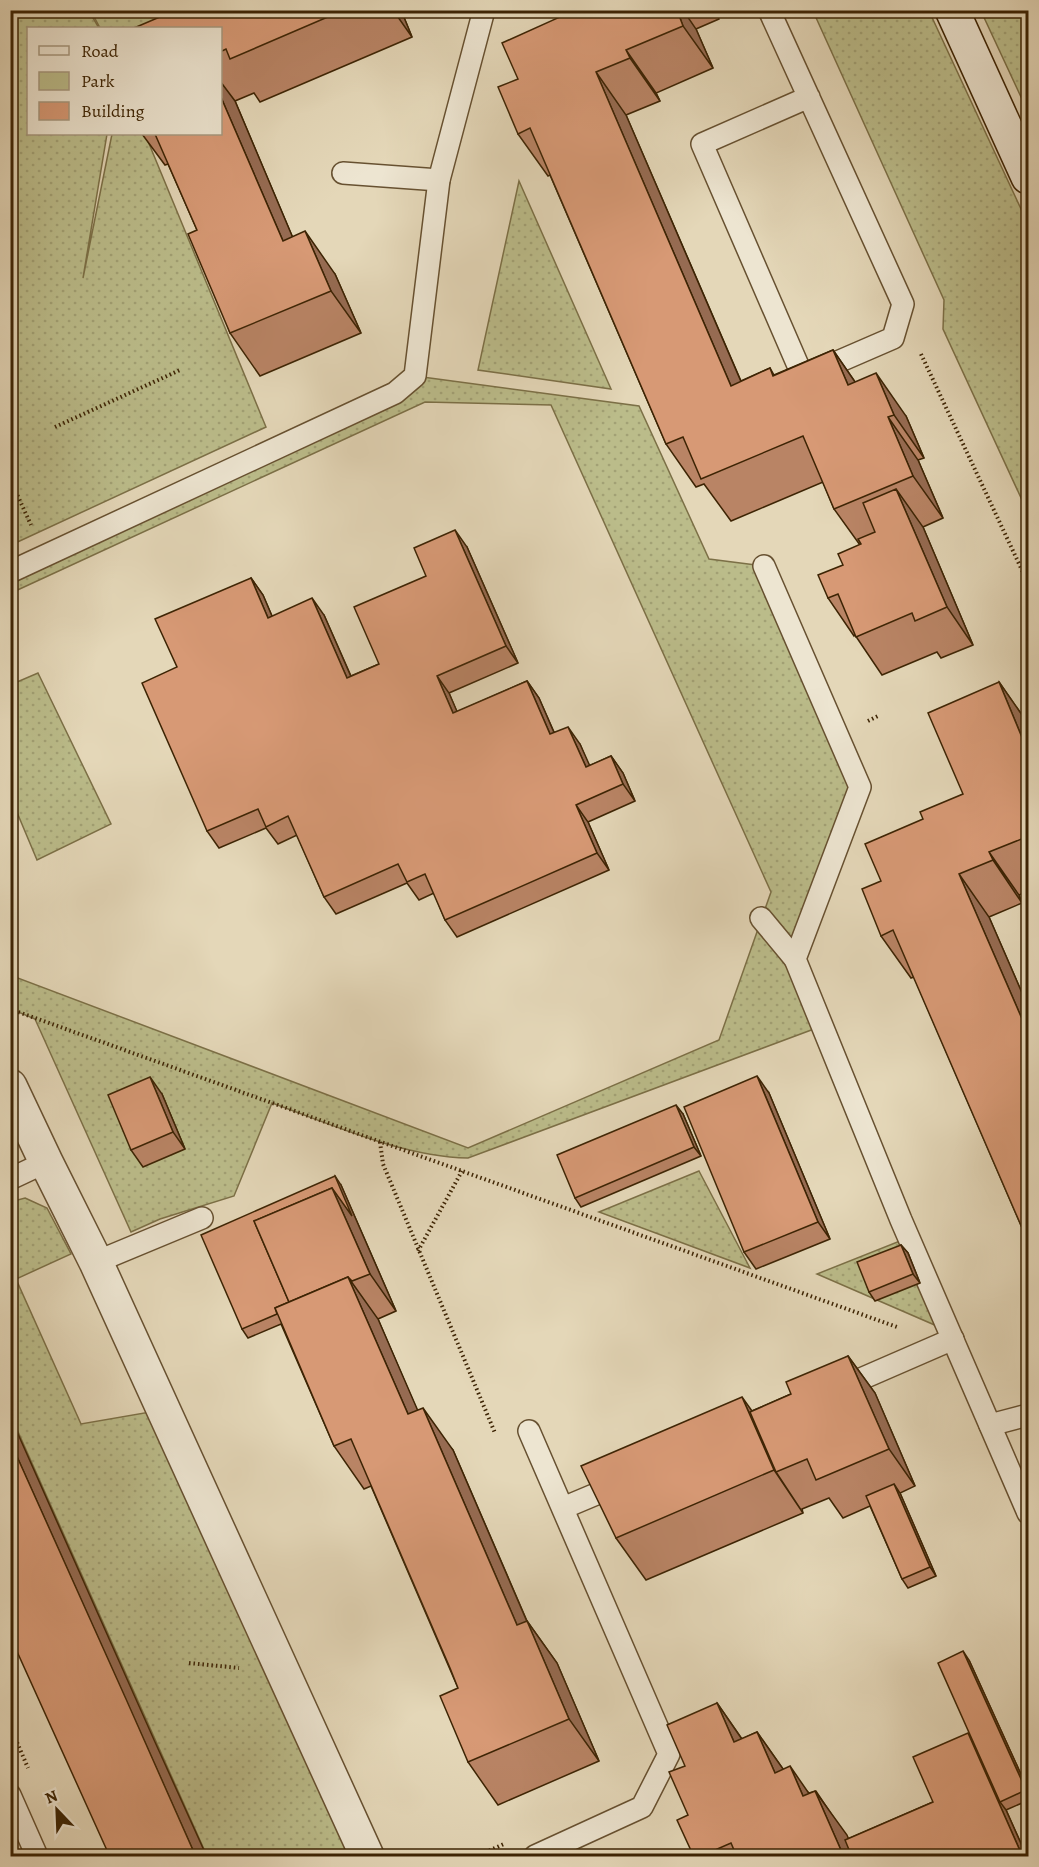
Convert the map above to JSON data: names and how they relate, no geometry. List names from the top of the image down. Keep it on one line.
{"legend":["Road","Park","Building"],"north":"top left"}
